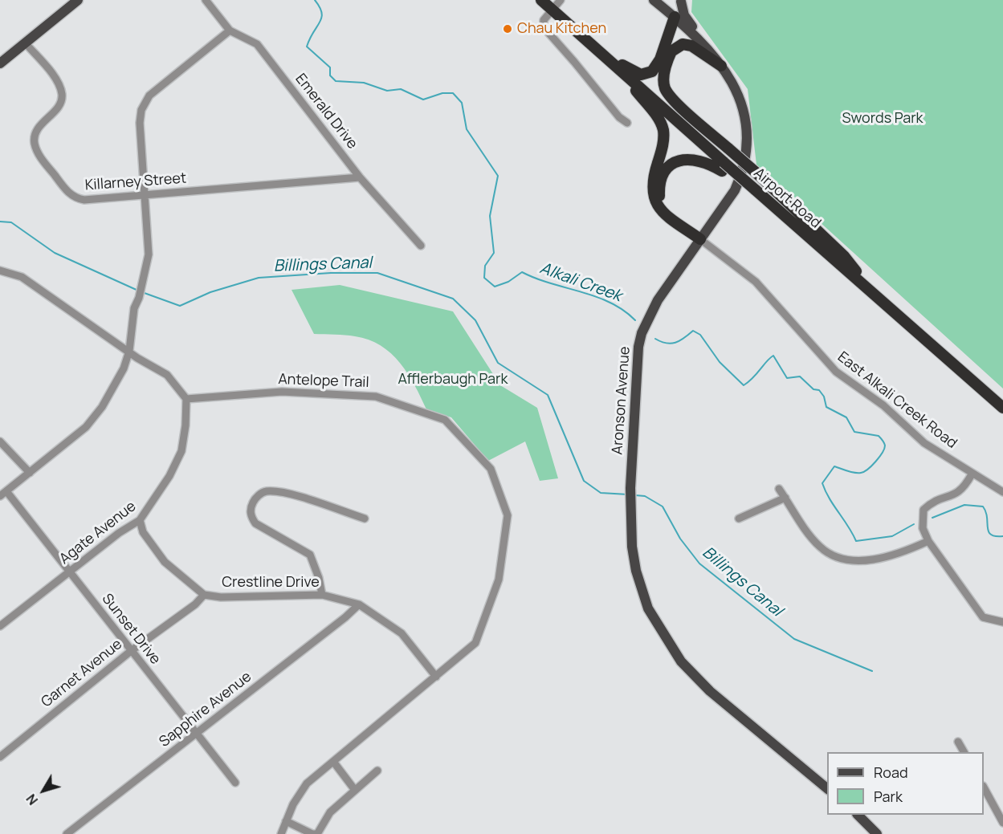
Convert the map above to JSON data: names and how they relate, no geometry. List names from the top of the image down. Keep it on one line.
{"streets":{"highway":["Airport Road"],"main road":["Aronson Avenue"],"street":["Emerald Drive","Killarney Street","Antelope Trail","East Alkali Creek Road","Agate Avenue","Crestline Drive","Sunset Drive","Garnet Avenue","Sapphire Avenue"]},"crossings":[["Emerald Drive","Killarney Street"],["Antelope Trail","Agate Avenue"],["Antelope Trail","Crestline Drive"],["Aronson Avenue","East Alkali Creek Road"],["Agate Avenue","Crestline Drive"],["Agate Avenue","Sunset Drive"],["Crestline Drive","Garnet Avenue"],["Crestline Drive","Sapphire Avenue"],["Sunset Drive","Garnet Avenue"],["Sunset Drive","Sapphire Avenue"]],"water":["Billings Canal","Alkali Creek"],"parks":["Swords Park","Afflerbaugh Park"],"places":["Chau Kitchen"],"legend":["Road","Park"],"north":"bottom left"}
